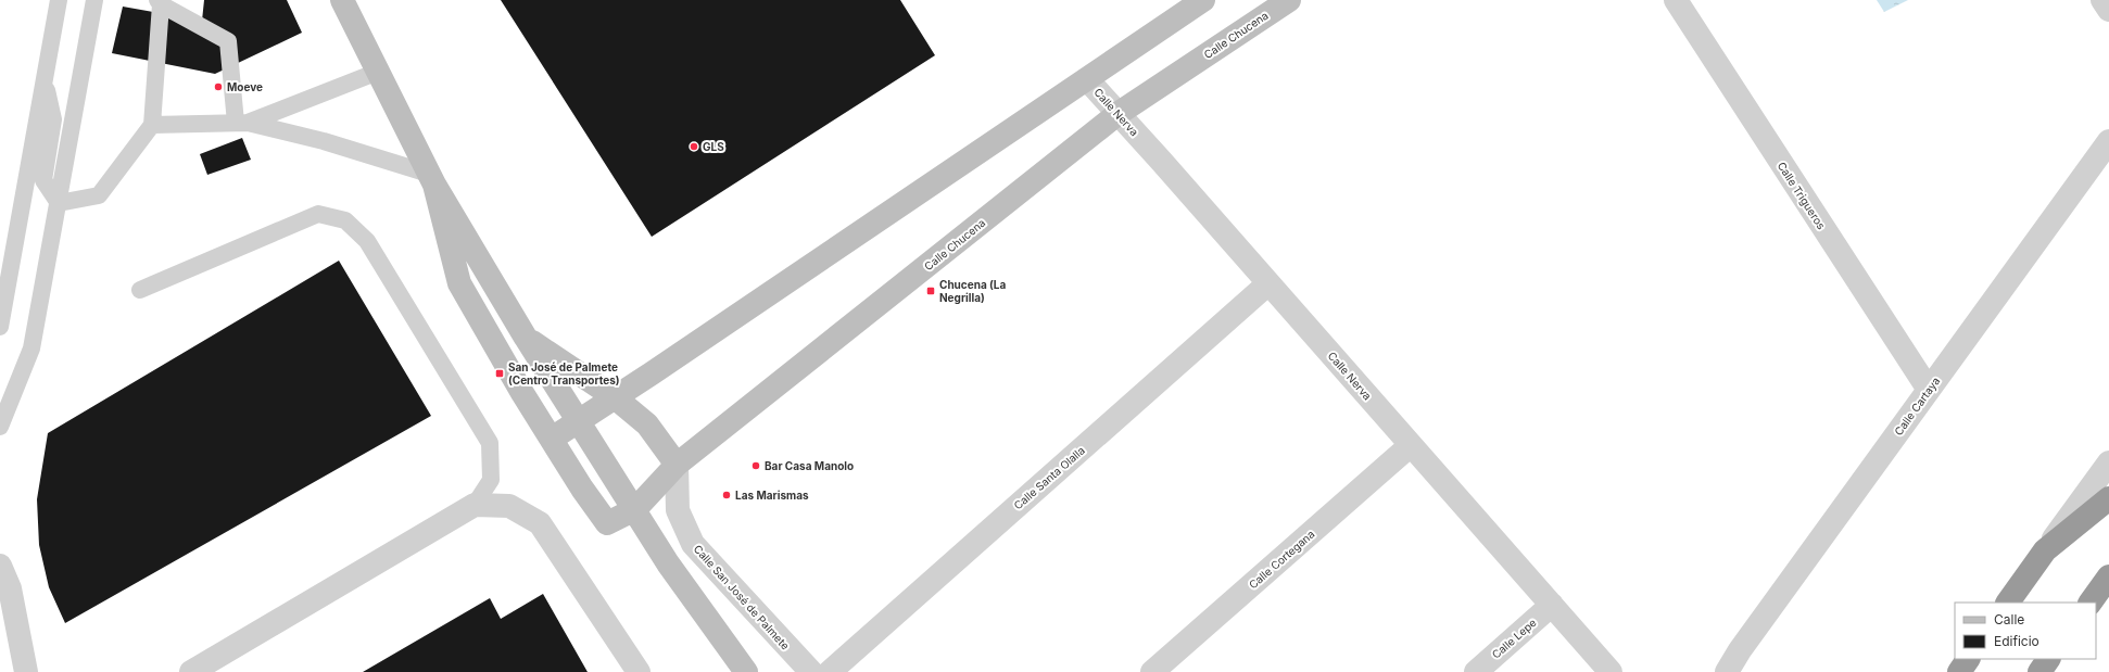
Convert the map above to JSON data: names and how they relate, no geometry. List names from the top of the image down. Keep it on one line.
{"streets":{"street":["Calle Chucena","Calle Nerva","Calle Trigueros","Calle Cartaya","Calle Santa Olalla","Calle Cortegana","Calle San José de Palmete","Calle Lepe"]},"crossings":[["Calle Chucena","Calle Nerva"],["Calle Chucena","Calle San José de Palmete"],["Calle Nerva","Calle Santa Olalla"],["Calle Nerva","Calle Cortegana"],["Calle Nerva","Calle Lepe"],["Calle Trigueros","Calle Cartaya"]],"places":{"other":["Moeve","GLS","Bar Casa Manolo","Las Marismas"],"transit":["Chucena (La Negrilla)","San José de Palmete (Centro Transportes)"]},"legend":["Calle","Edificio"]}
